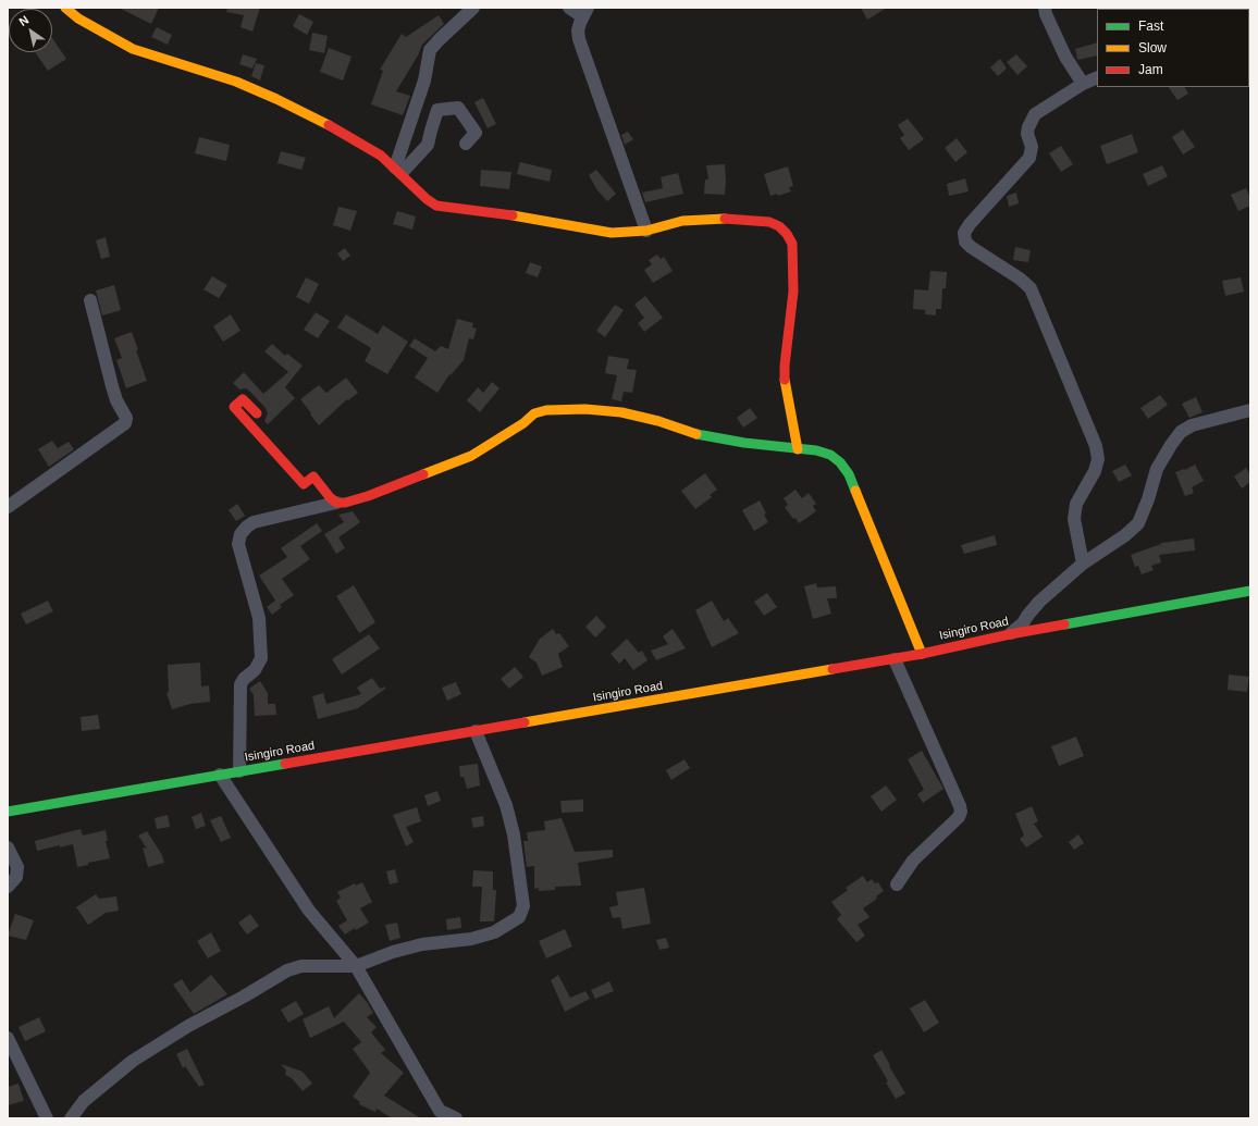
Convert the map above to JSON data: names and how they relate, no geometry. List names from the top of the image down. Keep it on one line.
{"streets":{"street":["Isingiro Road"]},"legend":["Fast","Slow","Jam"],"north":"top left"}
